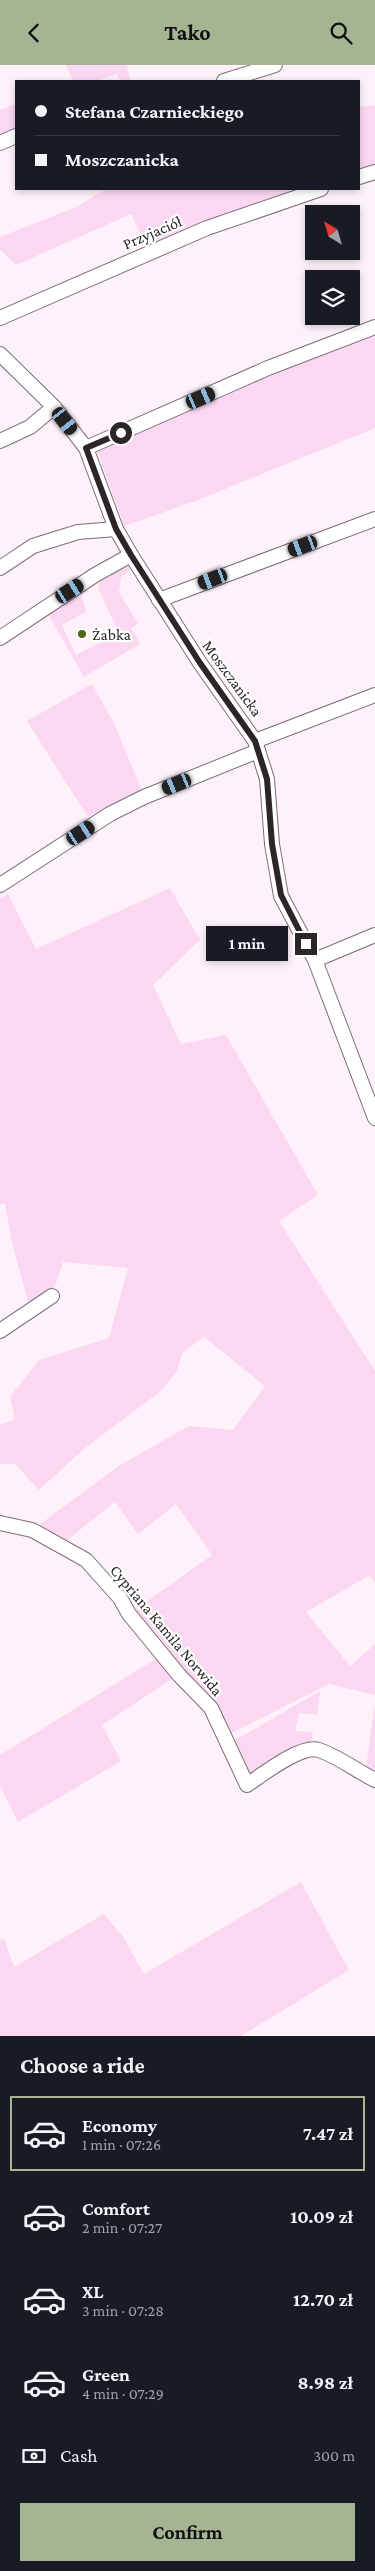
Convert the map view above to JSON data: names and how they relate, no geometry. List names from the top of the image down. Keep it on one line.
{"streets":{"street":["Przyjaciół","Moszczanicka","Cypriana Kamila Norwida"]},"places":["Żabka"],"north":"top left","page":{"header":"Tako","banner":["Stefana Czarnieckiego","Moszczanicka"],"bubble":"1 min","heading":"Choose a ride","list":[{"name":"Economy","note":"1 min · 07:26","value":"7.47 zł"},{"name":"Comfort","note":"2 min · 07:27","value":"10.09 zł"},{"name":"XL","note":"3 min · 07:28","value":"12.70 zł"},{"name":"Green","note":"4 min · 07:29","value":"8.98 zł"}],"pay":["Cash","300 m"],"buttons":"Confirm"}}
